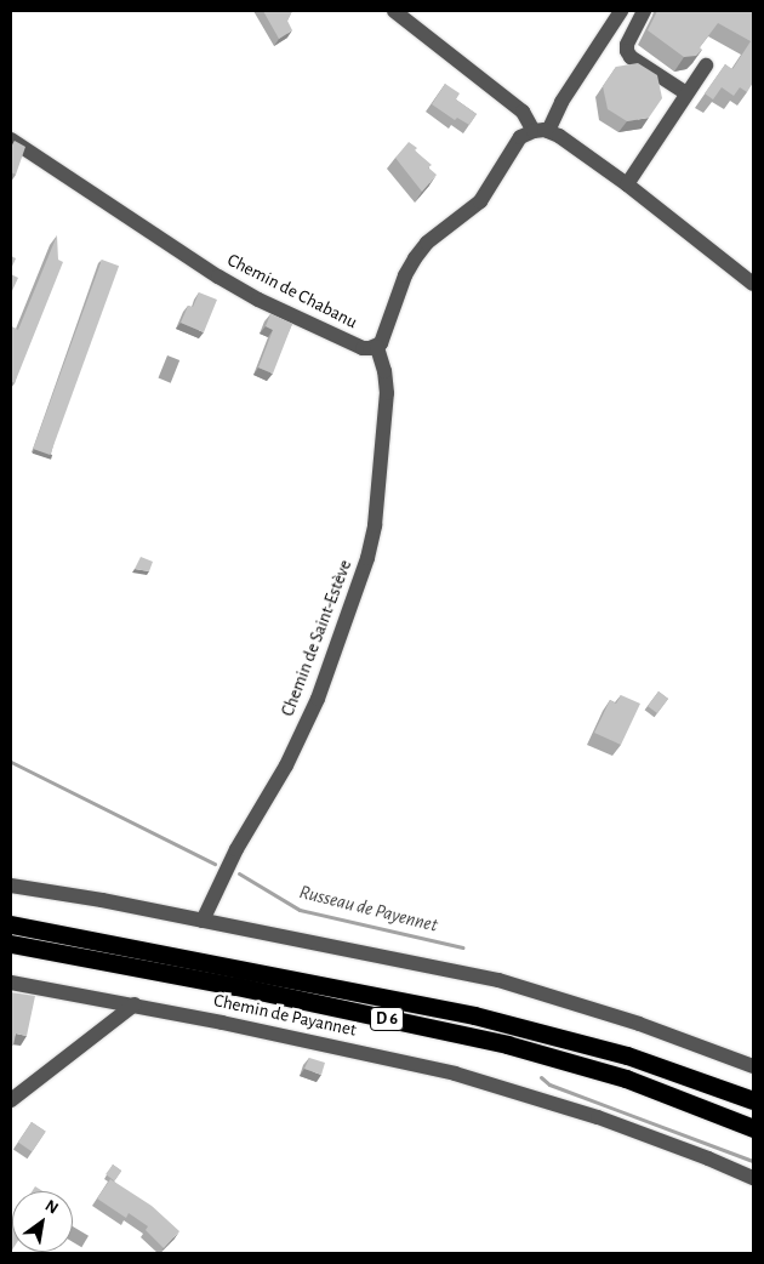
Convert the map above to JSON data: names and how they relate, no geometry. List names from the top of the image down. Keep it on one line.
{"streets":{"highway":["D 6"],"street":["Chemin de Chabanu","Chemin de Saint-Estève","Chemin de Payannet"]},"crossings":[["Chemin de Chabanu","Chemin de Saint-Estève"]],"water":["Russeau de Payennet"],"north":"top right"}
